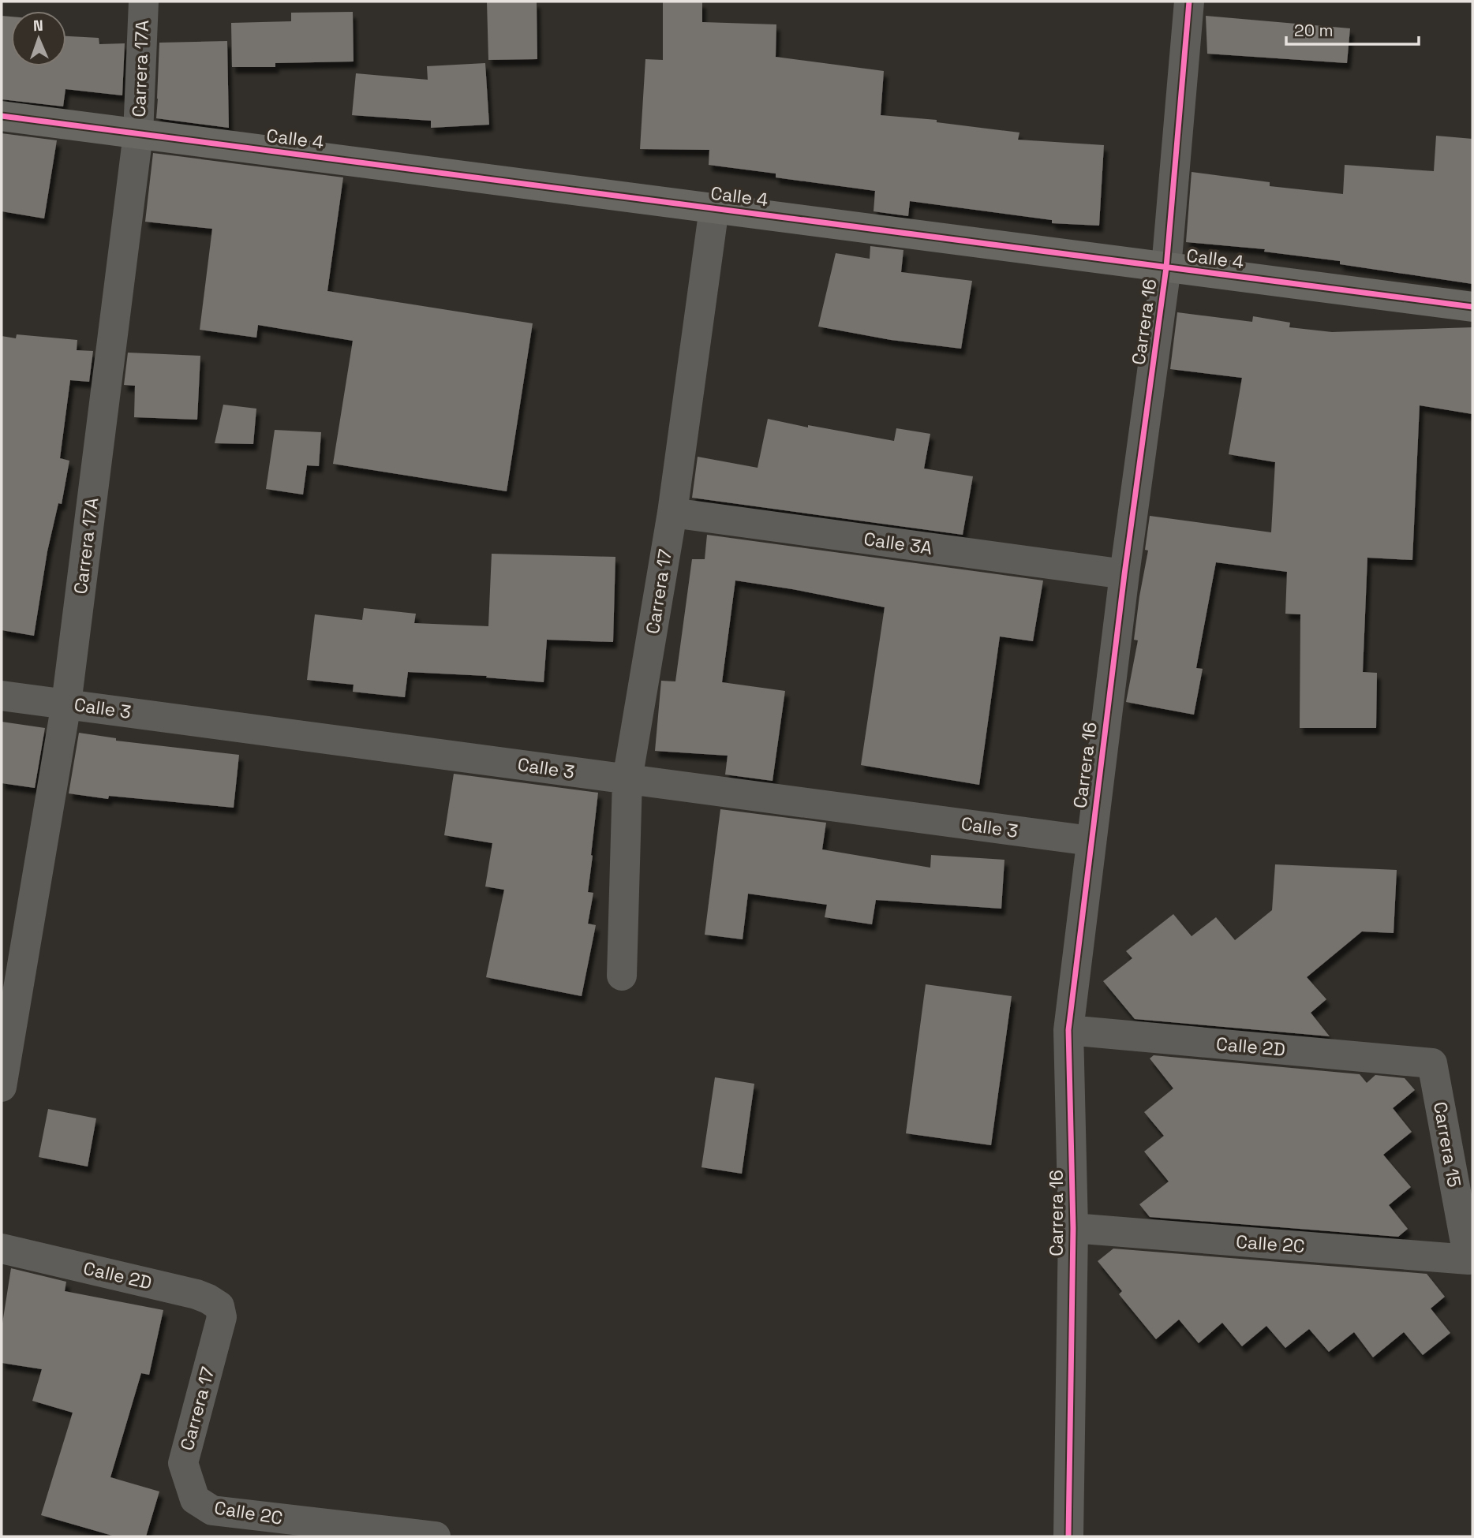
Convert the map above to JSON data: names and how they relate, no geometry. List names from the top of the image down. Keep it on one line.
{"streets":{"street":["Carrera 17A","Calle 4","Carrera 16","Calle 3A","Carrera 17","Calle 3","Calle 2D","Carrera 15","Calle 2C"]},"crossings":[["Carrera 17A","Calle 4"],["Carrera 17A","Calle 3"],["Calle 4","Carrera 16"],["Calle 4","Carrera 17"],["Carrera 16","Calle 3A"],["Carrera 16","Calle 3"],["Carrera 16","Calle 2D"],["Carrera 16","Calle 2C"],["Calle 3A","Carrera 17"],["Carrera 17","Calle 3"],["Carrera 17","Calle 2D"],["Carrera 17","Calle 2C"],["Calle 2D","Carrera 15"],["Carrera 15","Calle 2C"]],"scale_bar":"20 m","north":"top"}
